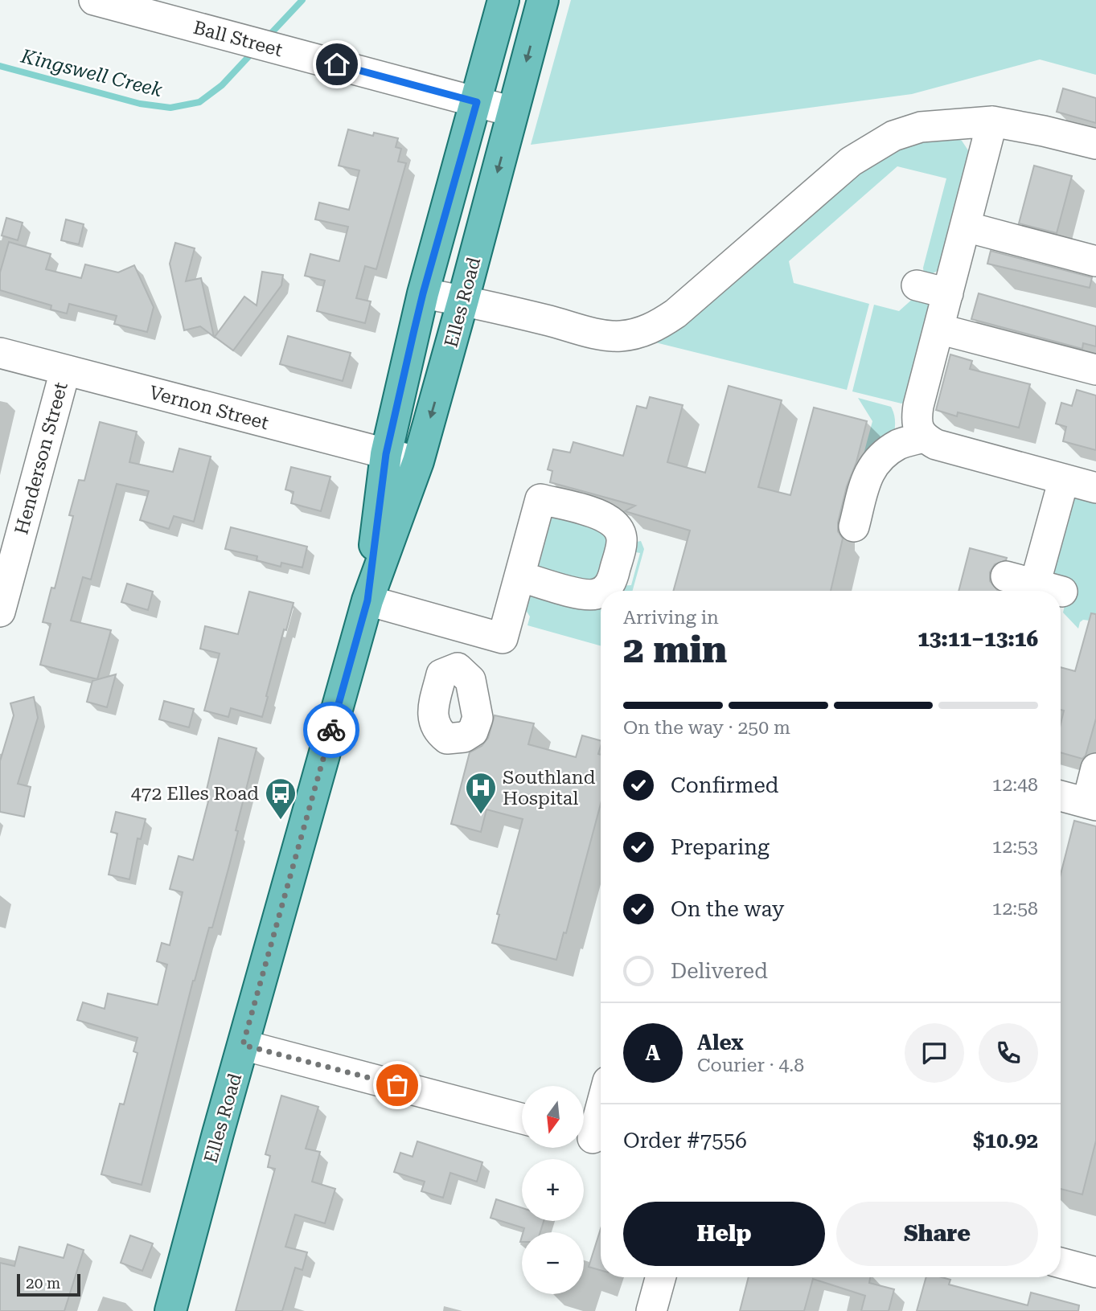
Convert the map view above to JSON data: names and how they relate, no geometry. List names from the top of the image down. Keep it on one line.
{"streets":{"main road":["Elles Road"],"street":["Ball Street","Vernon Street","Henderson Street"]},"crossings":[["Ball Street","Elles Road"],["Elles Road","Vernon Street"],["Vernon Street","Henderson Street"]],"water":["Kingswell Creek"],"places":{"hospital":["Southland Hospital"],"bus stop":["472 Elles Road"]},"scale_bar":"20 m","north":"bottom","page":{"heading":["2 min","Arriving in","13:11–13:16"],"panel":["Alex","Courier · 4.8","Order #7556","$10.92"],"bar":"On the way · 250 m","list":[["Confirmed","12:48"],["Preparing","12:53"],["On the way","12:58"],"Delivered"],"round":"A","map_buttons":["+","−"],"buttons":["Help","Share"],"scale":"20 m"}}
